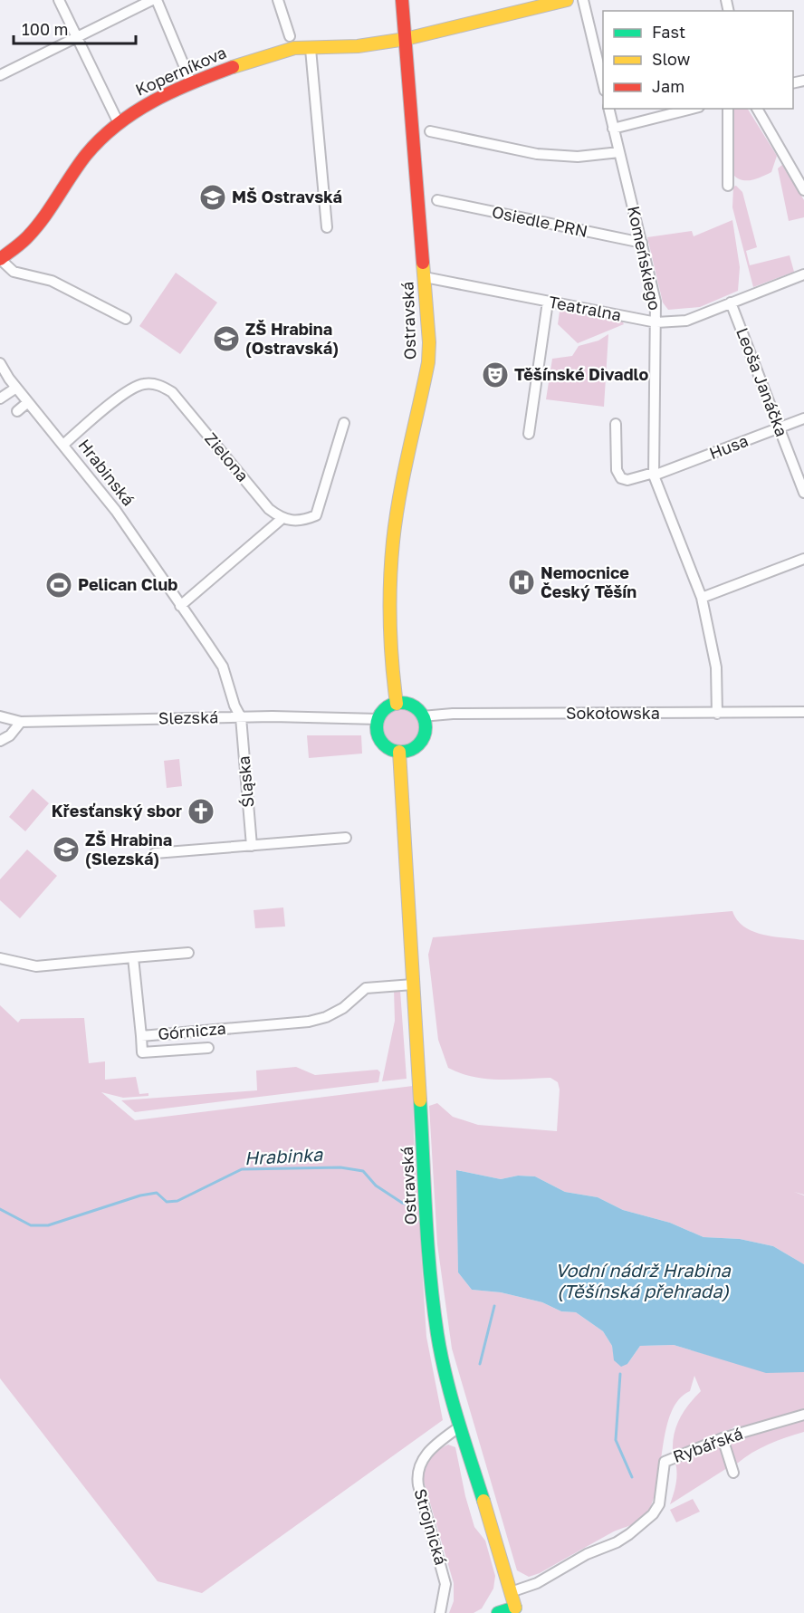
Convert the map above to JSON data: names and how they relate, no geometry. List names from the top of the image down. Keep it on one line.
{"streets":{"main road":["Koperníkova","Ostravská"],"street":["Osiedle PRN","Komeńskiego","Teatralna","Leoša Janáčka","Husa","Zielona","Hrabinská","Sokołowska","Slezská","Śląska","Górnicza","Rybářská","Strojnická"]},"crossings":[["Koperníkova","Ostravská"],["Osiedle PRN","Komeńskiego"],["Komeńskiego","Teatralna"],["Komeńskiego","Husa"],["Komeńskiego","Sokołowska"],["Teatralna","Ostravská"],["Teatralna","Leoša Janáčka"],["Ostravská","Sokołowska"],["Ostravská","Slezská"],["Ostravská","Górnicza"],["Ostravská","Rybářská"],["Ostravská","Strojnická"],["Leoša Janáčka","Husa"],["Zielona","Hrabinská"],["Hrabinská","Slezská"],["Hrabinská","Śląska"],["Sokołowska","Slezská"],["Slezská","Śląska"]],"water":["Hrabinka","Vodní nádrž Hrabina (Těšínská přehrada)"],"places":{"school or university":["MŠ Ostravská","ZŠ Hrabina (Ostravská)","ZŠ Hrabina (Slezská)"],"theatre":["Těšínské Divadlo"],"hospital":["Nemocnice Český Těšín"],"sports":["Pelican Club"],"church":["Křesťanský sbor"]},"legend":["Fast","Slow","Jam"],"scale_bar":"100 m"}
